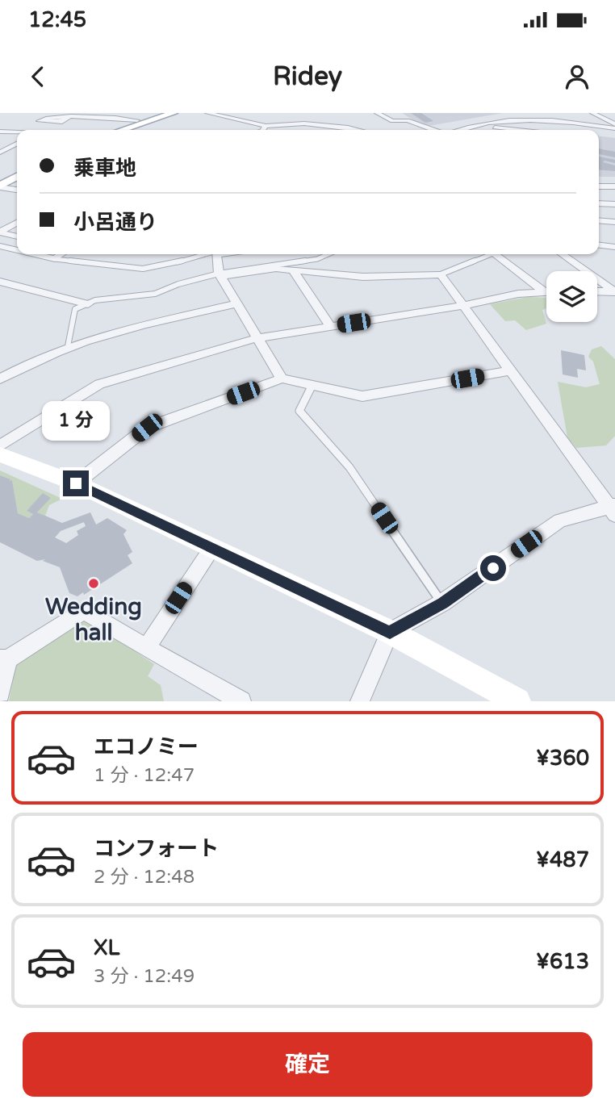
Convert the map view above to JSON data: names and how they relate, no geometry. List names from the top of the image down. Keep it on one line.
{"places":["Wedding hall"],"page":{"status":"12:45","header":"Ridey","banner":["乗車地","小呂通り"],"bubble":"1 分","list":[{"name":"エコノミー","note":"1 分 · 12:47","value":"¥360"},{"name":"コンフォート","note":"2 分 · 12:48","value":"¥487"},{"name":"XL","note":"3 分 · 12:49","value":"¥613"}],"buttons":"確定"}}
